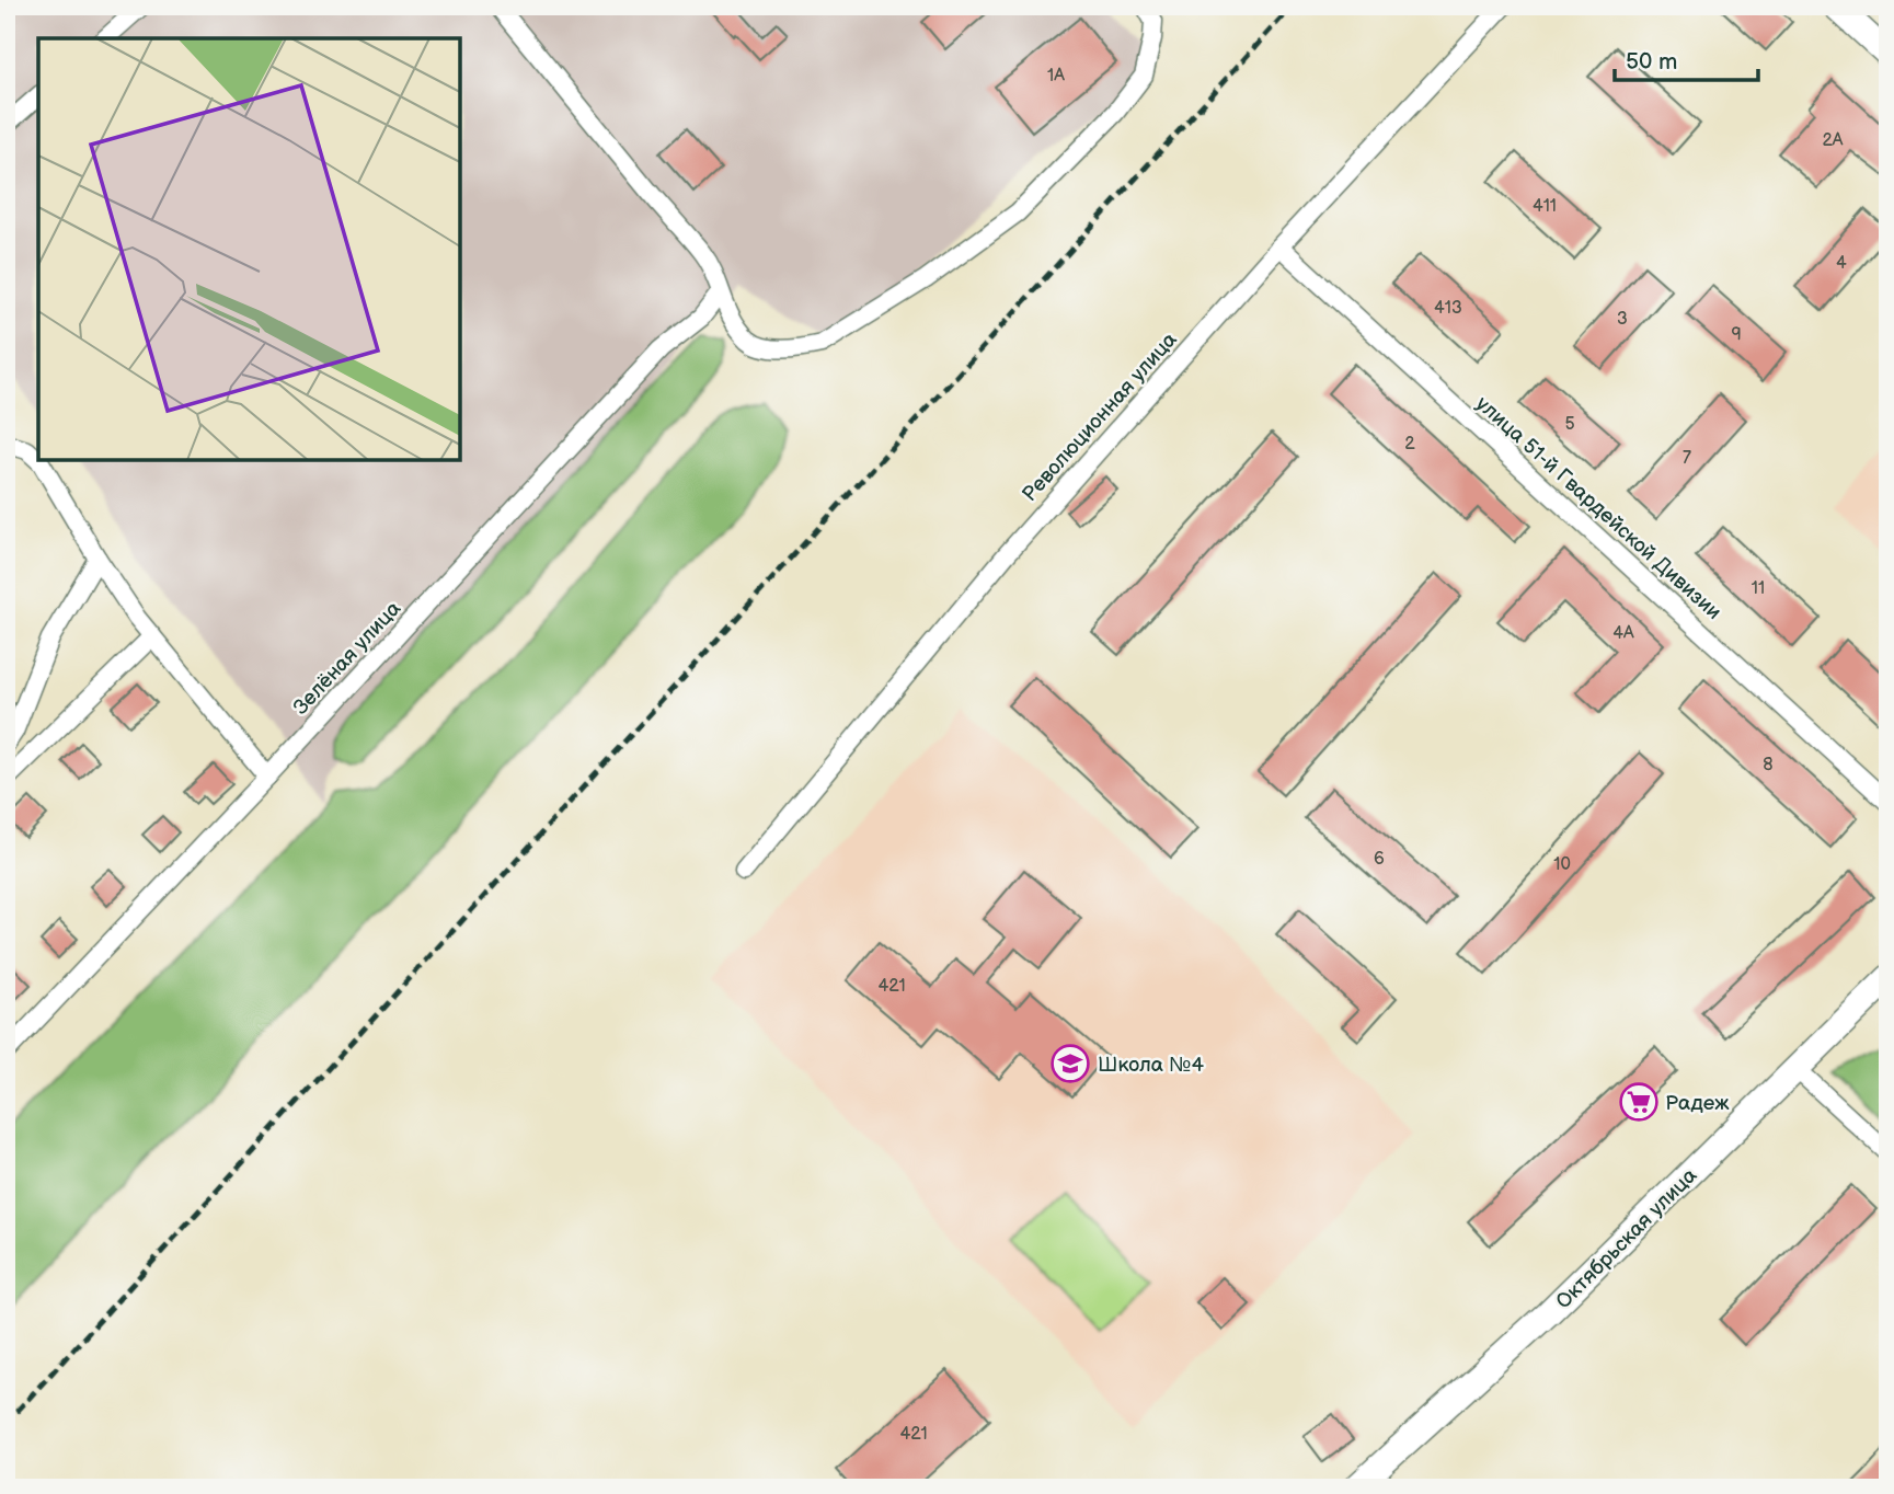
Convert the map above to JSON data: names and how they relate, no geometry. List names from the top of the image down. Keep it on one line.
{"streets":{"main road":["Октябрьская улица"],"street":["Революционная улица","улица 51-й Гвардейской Дивизии","Зелёная улица"]},"crossings":[["Революционная улица","улица 51-й Гвардейской Дивизии"]],"places":{"school or university":["Школа №4"],"supermarket":["Радеж"]},"house_numbers":["1А","2А","411","4","413","3","9","5","2","7","11","4А","8","6","10","421","421"],"scale_bar":"50 m"}
